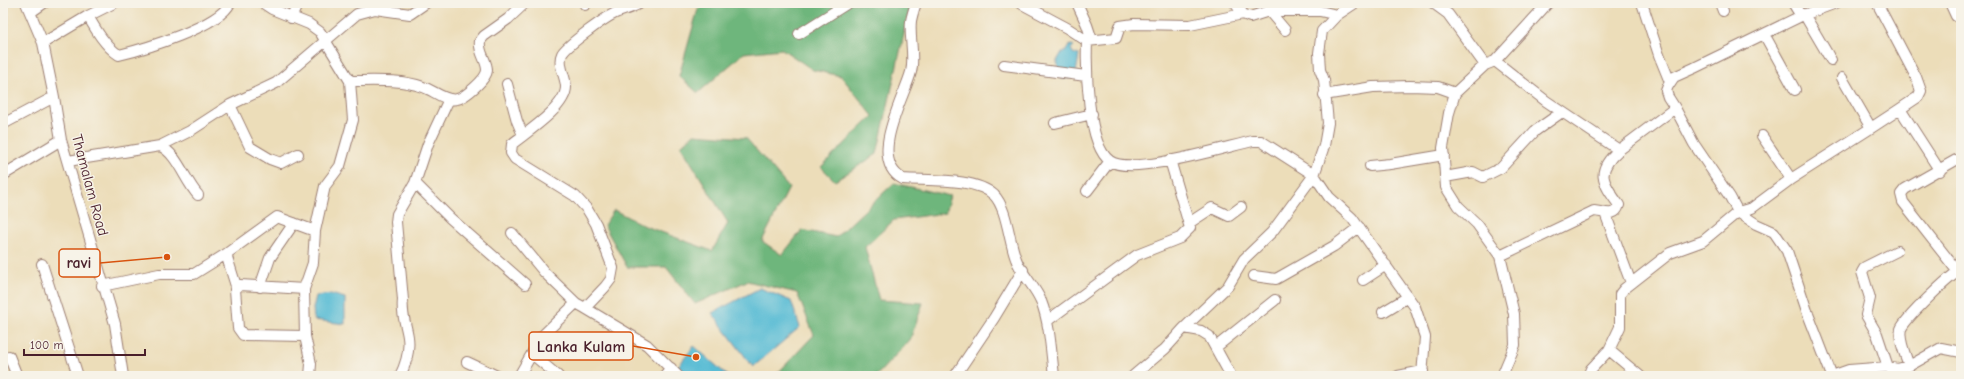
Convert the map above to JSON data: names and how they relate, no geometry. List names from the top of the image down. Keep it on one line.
{"streets":{"street":["Thamalam Road"]},"places":["ravi","Lanka Kulam"],"scale_bar":"100 m"}
